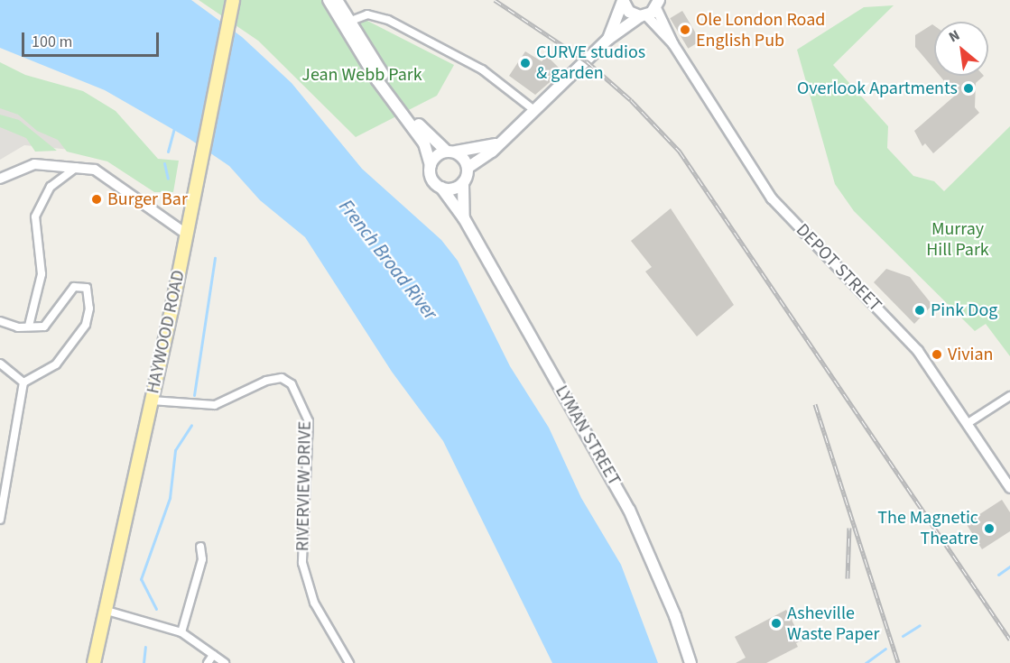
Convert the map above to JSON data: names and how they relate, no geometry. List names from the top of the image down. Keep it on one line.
{"streets":{"main road":["HAYWOOD ROAD","LYMAN STREET"],"street":["DEPOT STREET","RIVERVIEW DRIVE"]},"crossings":[["HAYWOOD ROAD","RIVERVIEW DRIVE"]],"water":["French Broad River"],"parks":["Jean Webb Park","Murray Hill Park"],"places":["Ole London Road English Pub","CURVE studios & garden","Overlook Apartments","Burger Bar","Pink Dog","Vivian","The Magnetic Theatre","Asheville Waste Paper"],"scale_bar":"100 m","north":"top left"}
